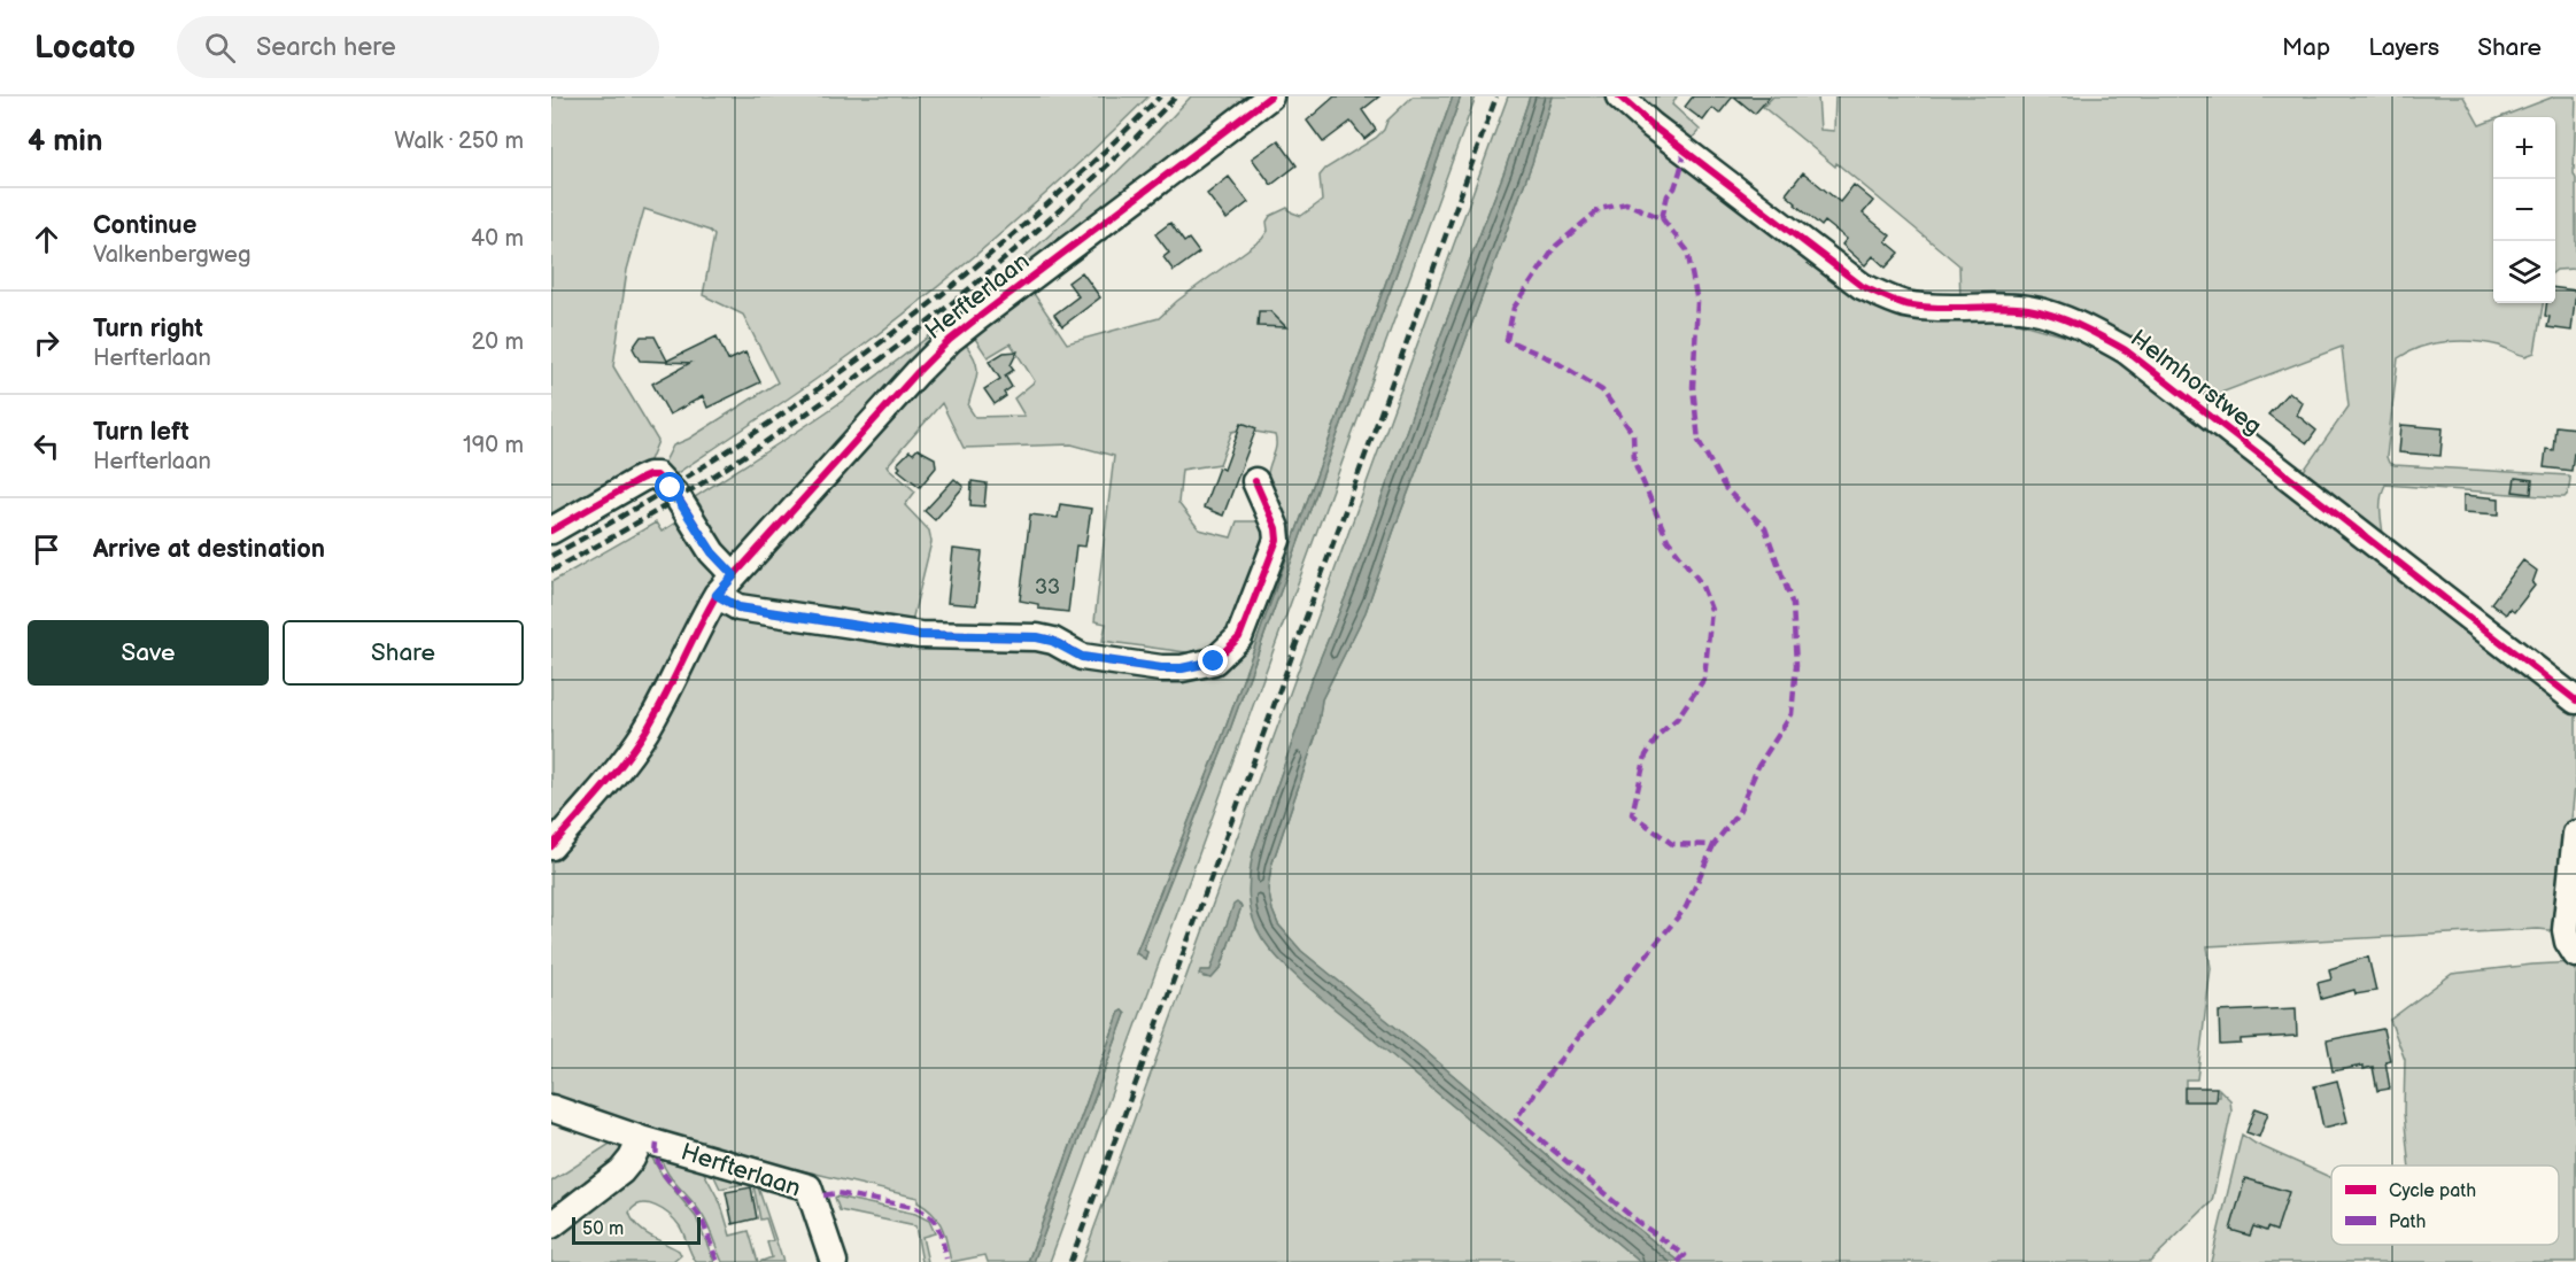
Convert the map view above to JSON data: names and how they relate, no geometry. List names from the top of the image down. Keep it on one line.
{"streets":{"street":["Herfterlaan","Helmhorstweg"]},"house_numbers":["33"],"legend":["Cycle path","Path"],"scale_bar":"50 m","page":{"header":"Locato","search":"Search here","nav":["Map","Layers","Share"],"heading":["4 min","Walk · 250 m"],"map_buttons":["+","−"],"list":[["Continue","Valkenbergweg","40 m"],["Turn right","Herfterlaan","20 m"],["Turn left","Herfterlaan","190 m"],"Arrive at destination"],"buttons":["Save","Share"],"scale":"50 m"}}
